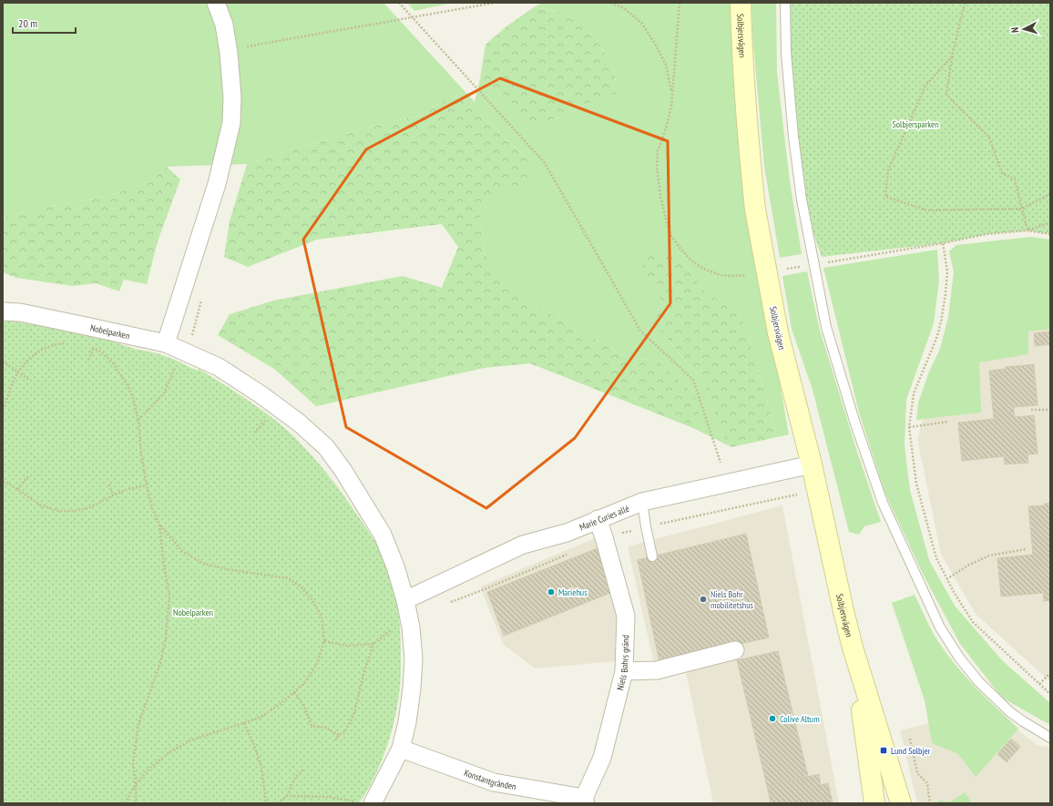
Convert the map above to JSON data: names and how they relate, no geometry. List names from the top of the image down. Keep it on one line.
{"streets":{"main road":["Solbjersvägen"],"street":["Nobelparken","Marie Curies allé","Niels Bohrs gränd","Konstantgränden"]},"crossings":[["Solbjersvägen","Marie Curies allé"],["Nobelparken","Marie Curies allé"],["Nobelparken","Konstantgränden"],["Marie Curies allé","Niels Bohrs gränd"],["Niels Bohrs gränd","Konstantgränden"]],"parks":["Solbjersparken","Nobelparken"],"places":{"other":["Mariehus","Niels Bohr mobilitetshus","Colive Altum"],"transit":["Lund Solbjer"]},"scale_bar":"20 m","north":"left"}
